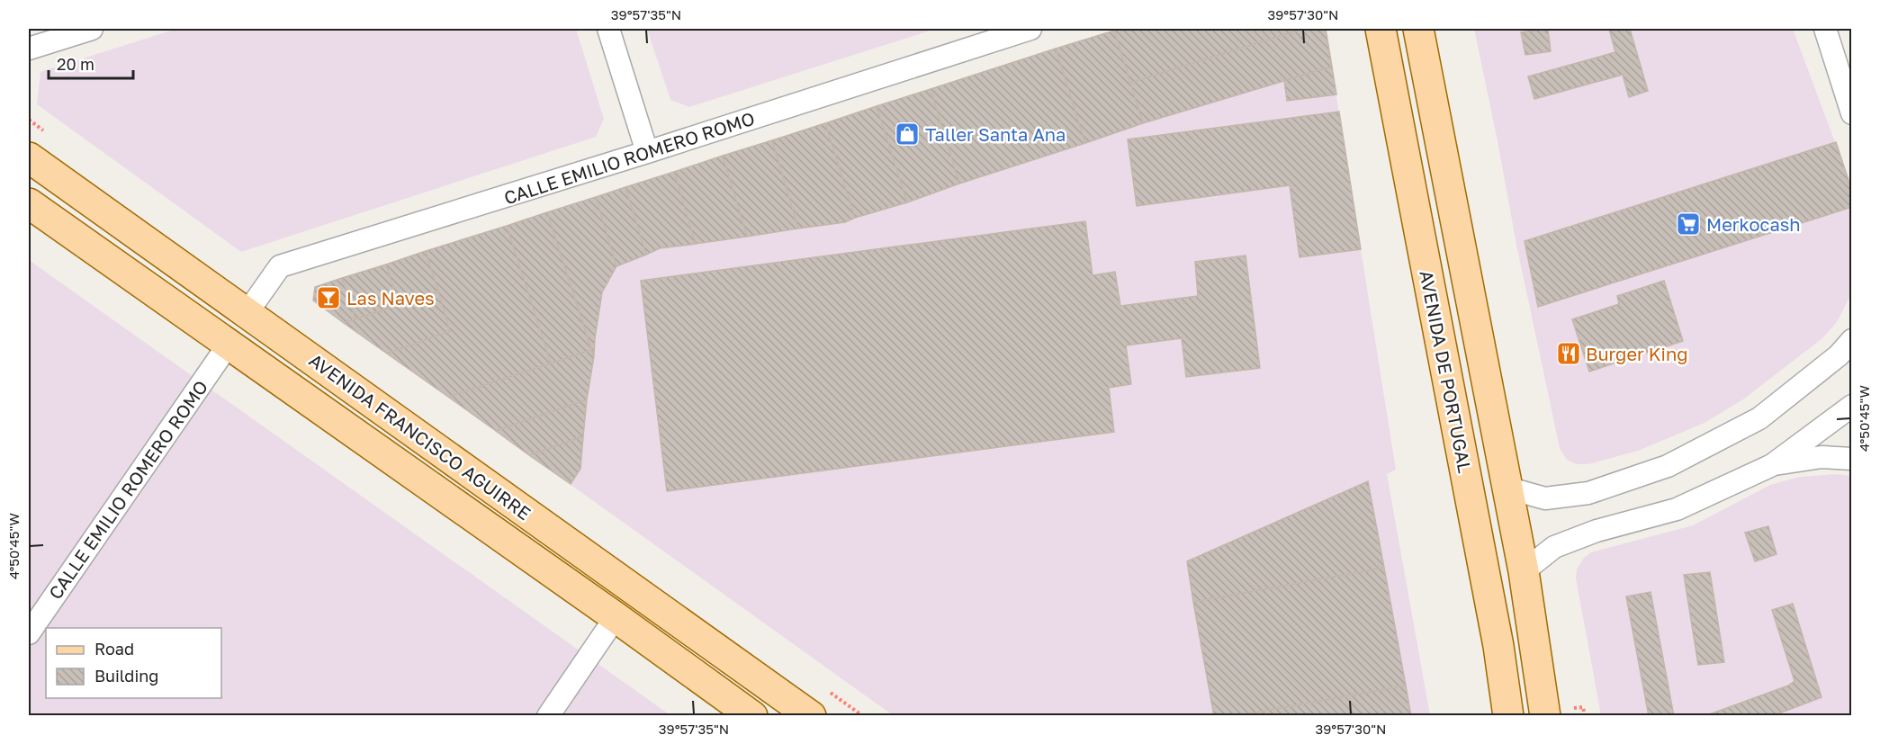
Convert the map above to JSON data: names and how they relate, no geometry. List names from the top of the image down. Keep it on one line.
{"streets":{"main road":["AVENIDA DE PORTUGAL","AVENIDA FRANCISCO AGUIRRE"],"street":["CALLE EMILIO ROMERO ROMO"]},"crossings":[["CALLE EMILIO ROMERO ROMO","AVENIDA FRANCISCO AGUIRRE"]],"places":{"shop":["Taller Santa Ana"],"supermarket":["Merkocash"],"bar":["Las Naves"],"restaurant":["Burger King"]},"legend":["Road","Building"],"scale_bar":"20 m","coordinates":["39°57'35\"N","39°57'30\"N","4°50'45\"W"]}
